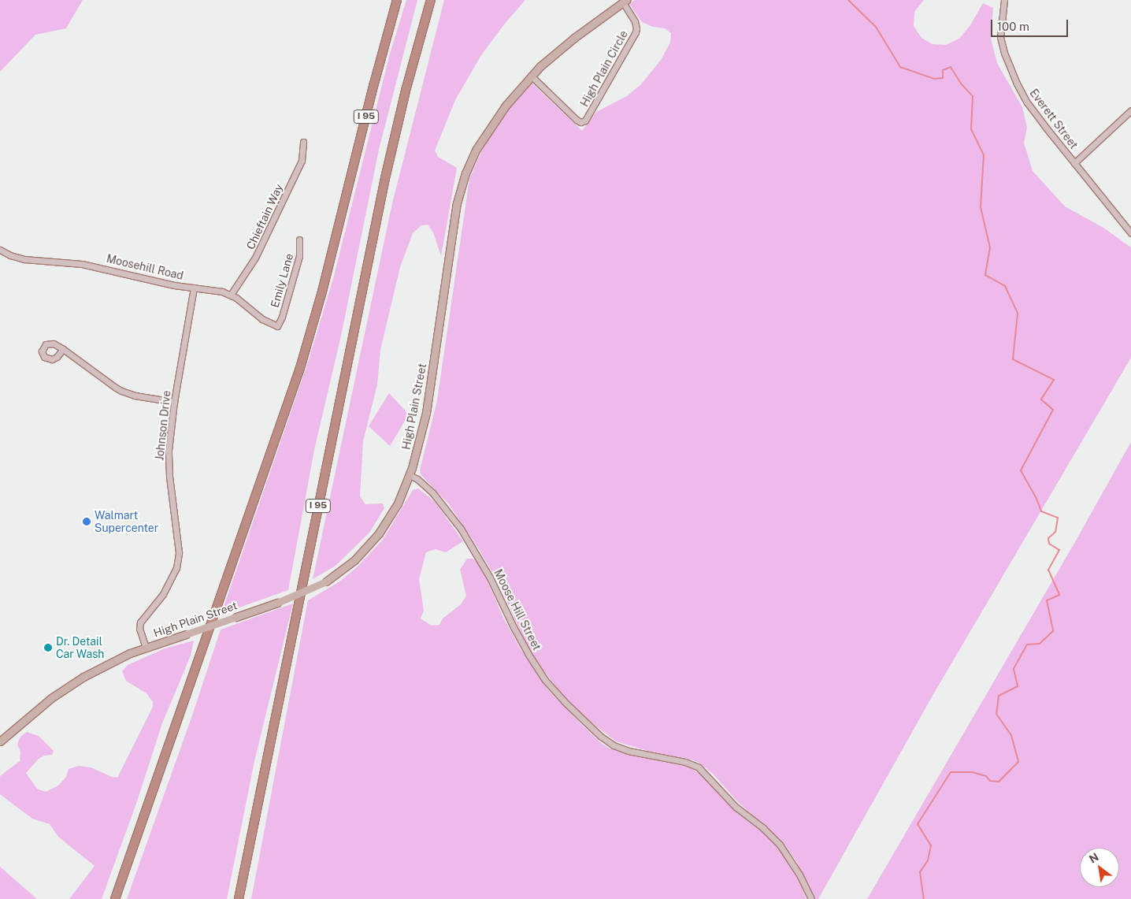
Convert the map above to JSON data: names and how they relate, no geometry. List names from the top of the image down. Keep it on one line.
{"streets":{"highway":["I 95"],"main road":["High Plain Street"],"street":["High Plain Circle","Everett Street","Chieftain Way","Moosehill Road","Emily Lane","Johnson Drive","Moose Hill Street"]},"crossings":[["High Plain Circle","High Plain Street"],["Chieftain Way","Moosehill Road"],["Moosehill Road","Emily Lane"],["Moosehill Road","Johnson Drive"],["High Plain Street","Johnson Drive"],["High Plain Street","Moose Hill Street"]],"places":["Walmart Supercenter","Dr. Detail Car Wash"],"scale_bar":"100 m","north":"top left"}
